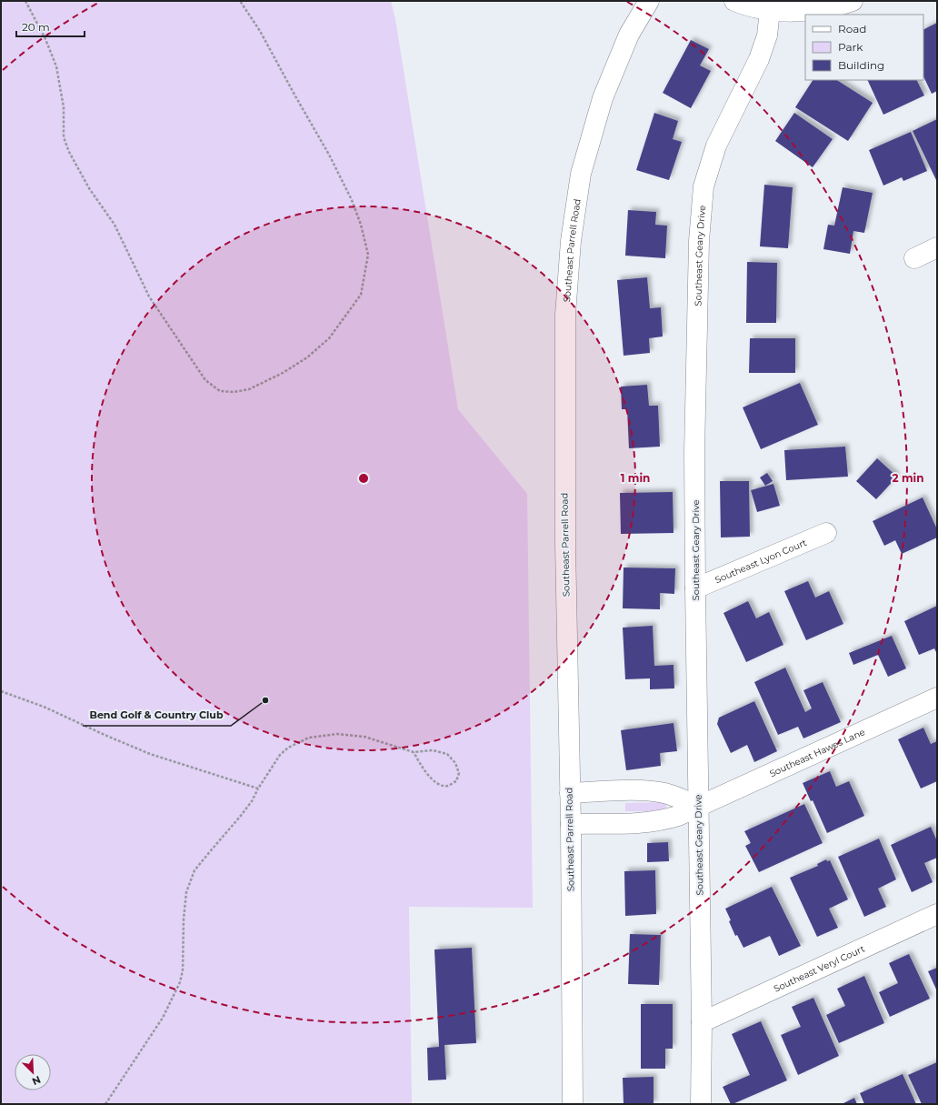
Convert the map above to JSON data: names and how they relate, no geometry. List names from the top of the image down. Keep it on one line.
{"streets":{"street":["Southeast Parrell Road","Southeast Geary Drive","Southeast Lyon Court","Southeast Hawes Lane","Southeast Veryl Court"]},"crossings":[["Southeast Parrell Road","Southeast Hawes Lane"],["Southeast Geary Drive","Southeast Lyon Court"],["Southeast Geary Drive","Southeast Hawes Lane"],["Southeast Geary Drive","Southeast Veryl Court"]],"places":["Bend Golf & Country Club"],"legend":["Road","Park","Building"],"scale_bar":"20 m","north":"bottom right","rings":["1 min","2 min"]}
